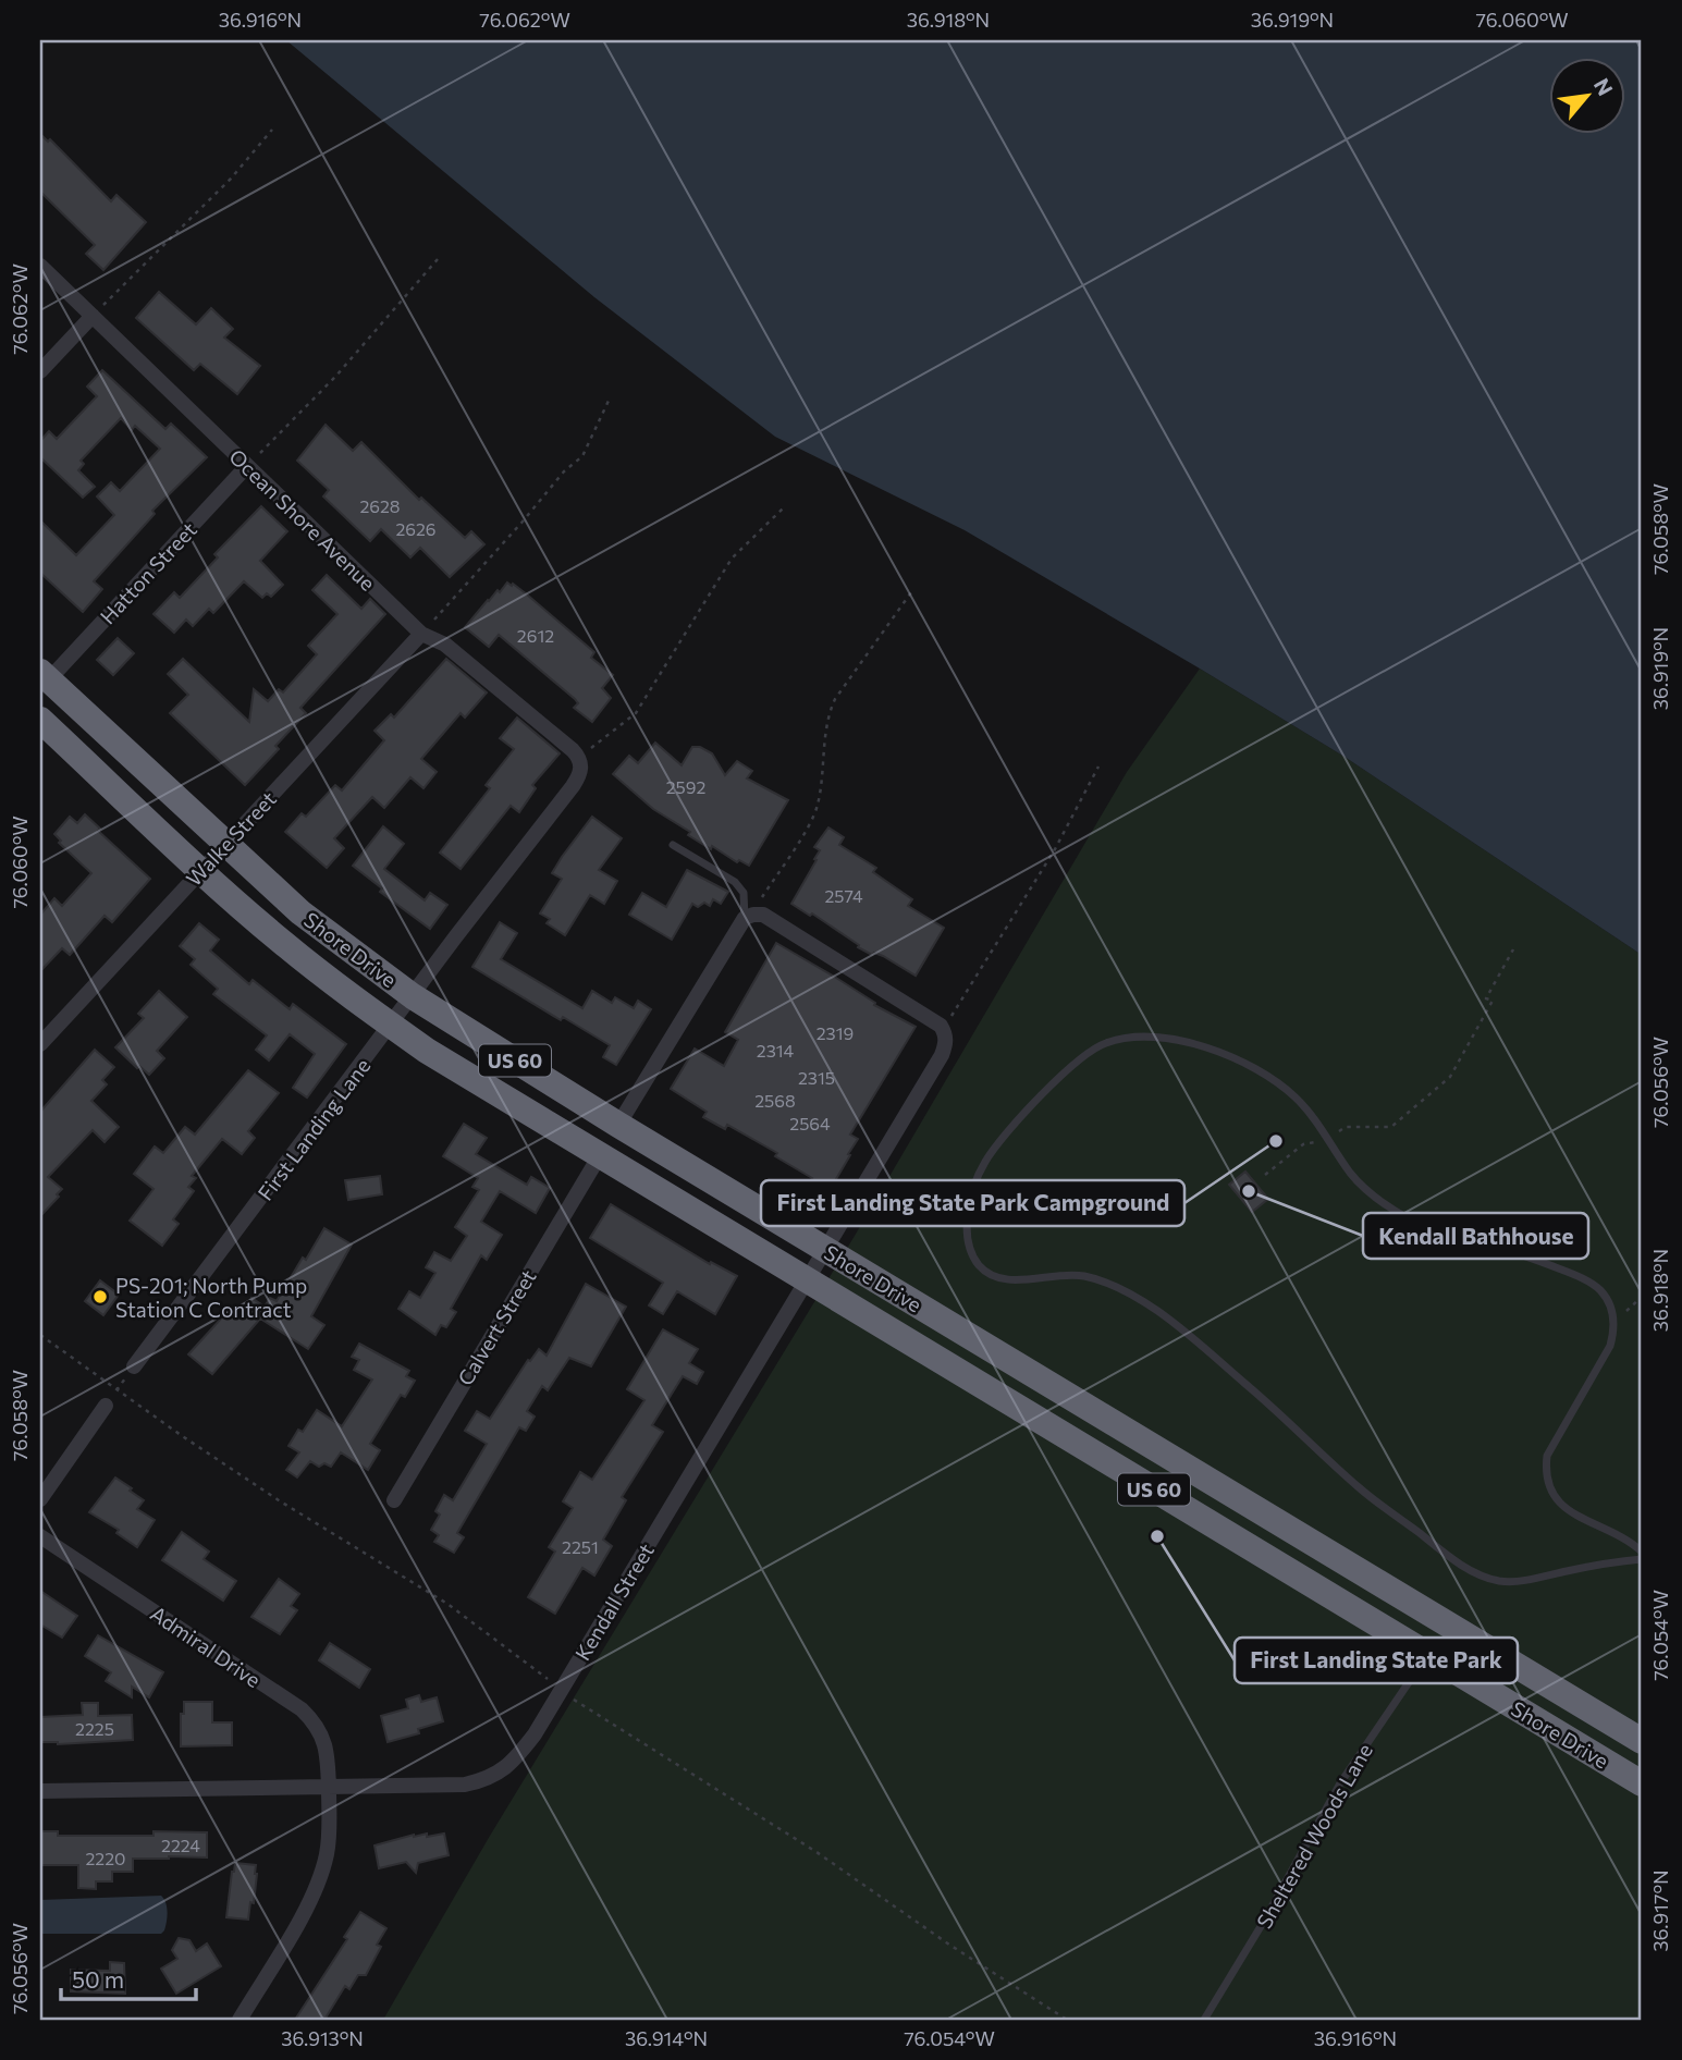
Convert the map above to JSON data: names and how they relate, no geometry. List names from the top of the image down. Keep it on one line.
{"streets":{"highway":["Shore Drive","US 60"],"street":["Ocean Shore Avenue","Hatton Street","Walke Street","First Landing Lane","Calvert Street","Kendall Street","Admiral Drive"],"lane":["Sheltered Woods Lane"]},"crossings":[["Ocean Shore Avenue","Hatton Street"],["Ocean Shore Avenue","Walke Street"],["Ocean Shore Avenue","First Landing Lane"],["Hatton Street","Shore Drive"],["Walke Street","Shore Drive"],["Shore Drive","First Landing Lane"],["Shore Drive","Calvert Street"],["Shore Drive","Kendall Street"],["Shore Drive","Sheltered Woods Lane"],["Kendall Street","Admiral Drive"]],"places":["First Landing State Park Campground","Kendall Bathhouse","PS-201; North Pump Station C Contract","First Landing State Park"],"house_numbers":["2628","2626","2612","2592","2574","2319","2314","2315","2568","2564","2251","2225","2224","2220"],"scale_bar":"50 m","north":"top right","coordinates":["36.916°N","76.062°W","36.918°N","36.919°N","76.060°W","76.058°W","76.056°W","76.054°W","36.917°N","36.913°N","36.914°N"]}
